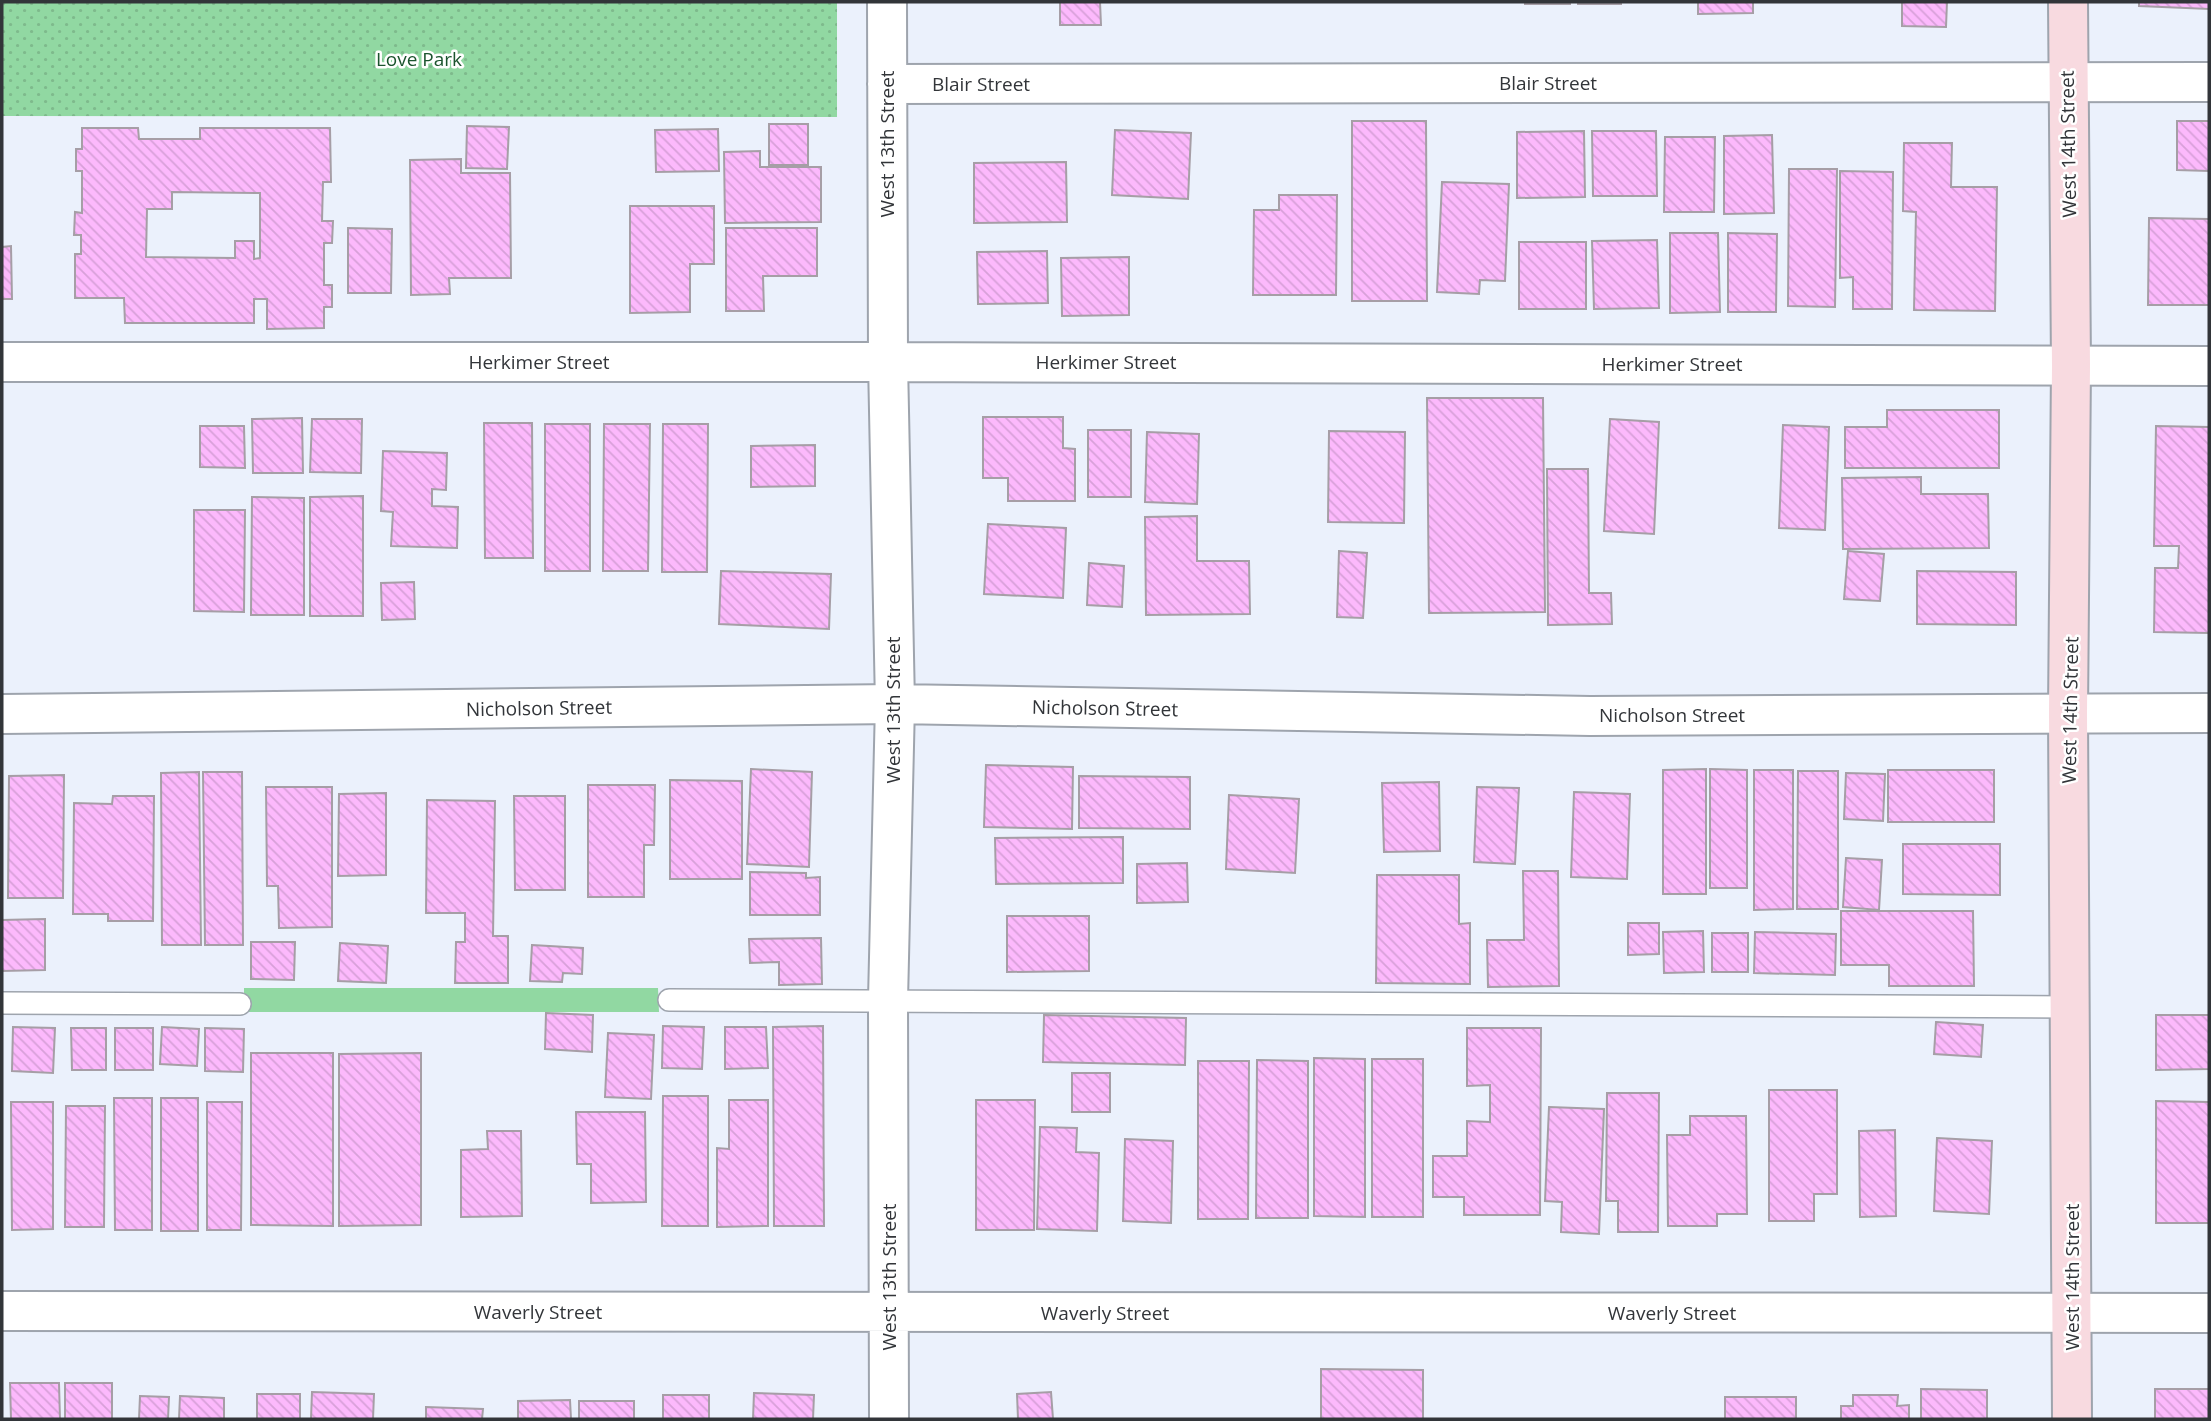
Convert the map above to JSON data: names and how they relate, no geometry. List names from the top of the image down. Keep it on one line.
{"streets":{"street":["Blair Street","West 13th Street","West 14th Street","Herkimer Street","Nicholson Street","Waverly Street"]},"crossings":[["Blair Street","West 13th Street"],["Blair Street","West 14th Street"],["West 13th Street","Herkimer Street"],["West 13th Street","Nicholson Street"],["West 13th Street","Waverly Street"],["West 14th Street","Herkimer Street"],["West 14th Street","Nicholson Street"],["West 14th Street","Waverly Street"]],"parks":["Love Park"]}
